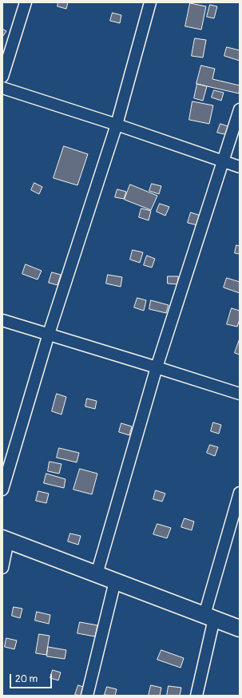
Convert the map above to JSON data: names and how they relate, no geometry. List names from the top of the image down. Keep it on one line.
{"scale_bar":"20 m"}
